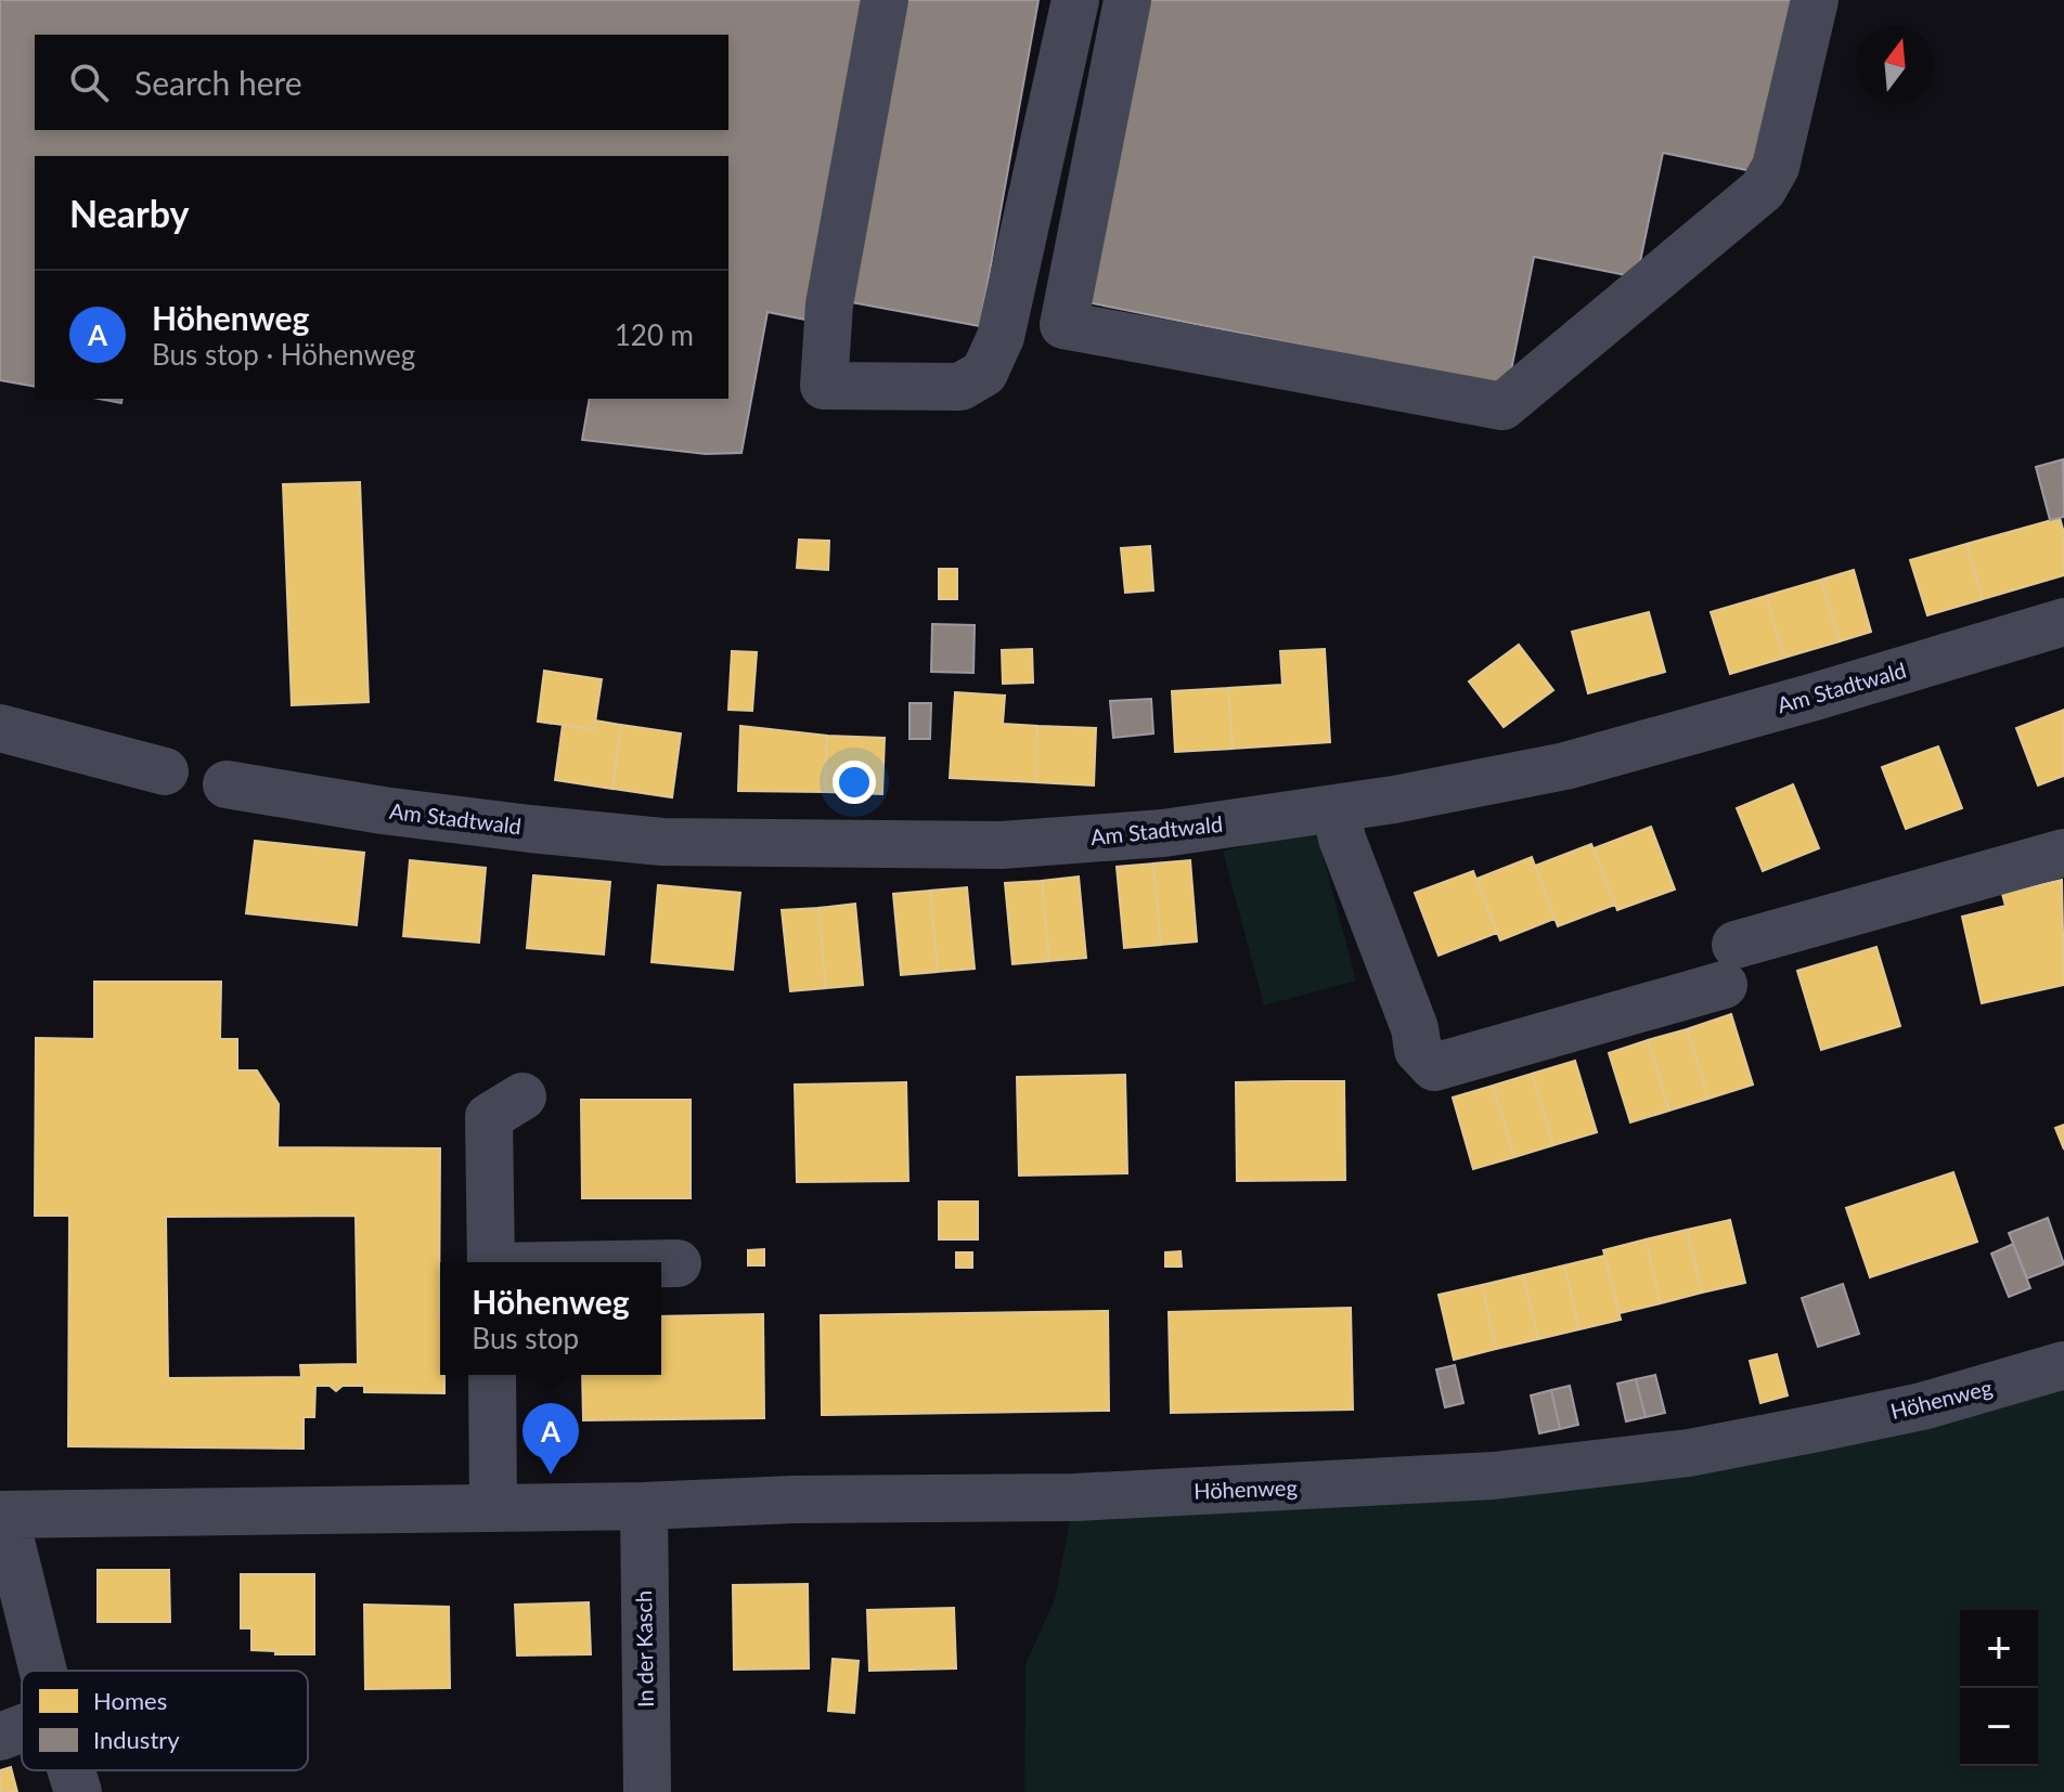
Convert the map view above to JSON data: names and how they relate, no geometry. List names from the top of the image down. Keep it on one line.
{"streets":{"street":["Am Stadtwald","Höhenweg","In der Kasch"]},"crossings":[["Höhenweg","In der Kasch"]],"legend":["Homes","Industry"],"north":"top","page":{"search":"Search here","heading":"Nearby","list":[{"mark":"A","name":"Höhenweg","note":"Bus stop · Höhenweg","value":"120 m"}],"popup":["Höhenweg","Bus stop"],"pins":"A","map_buttons":["+","−"]}}
